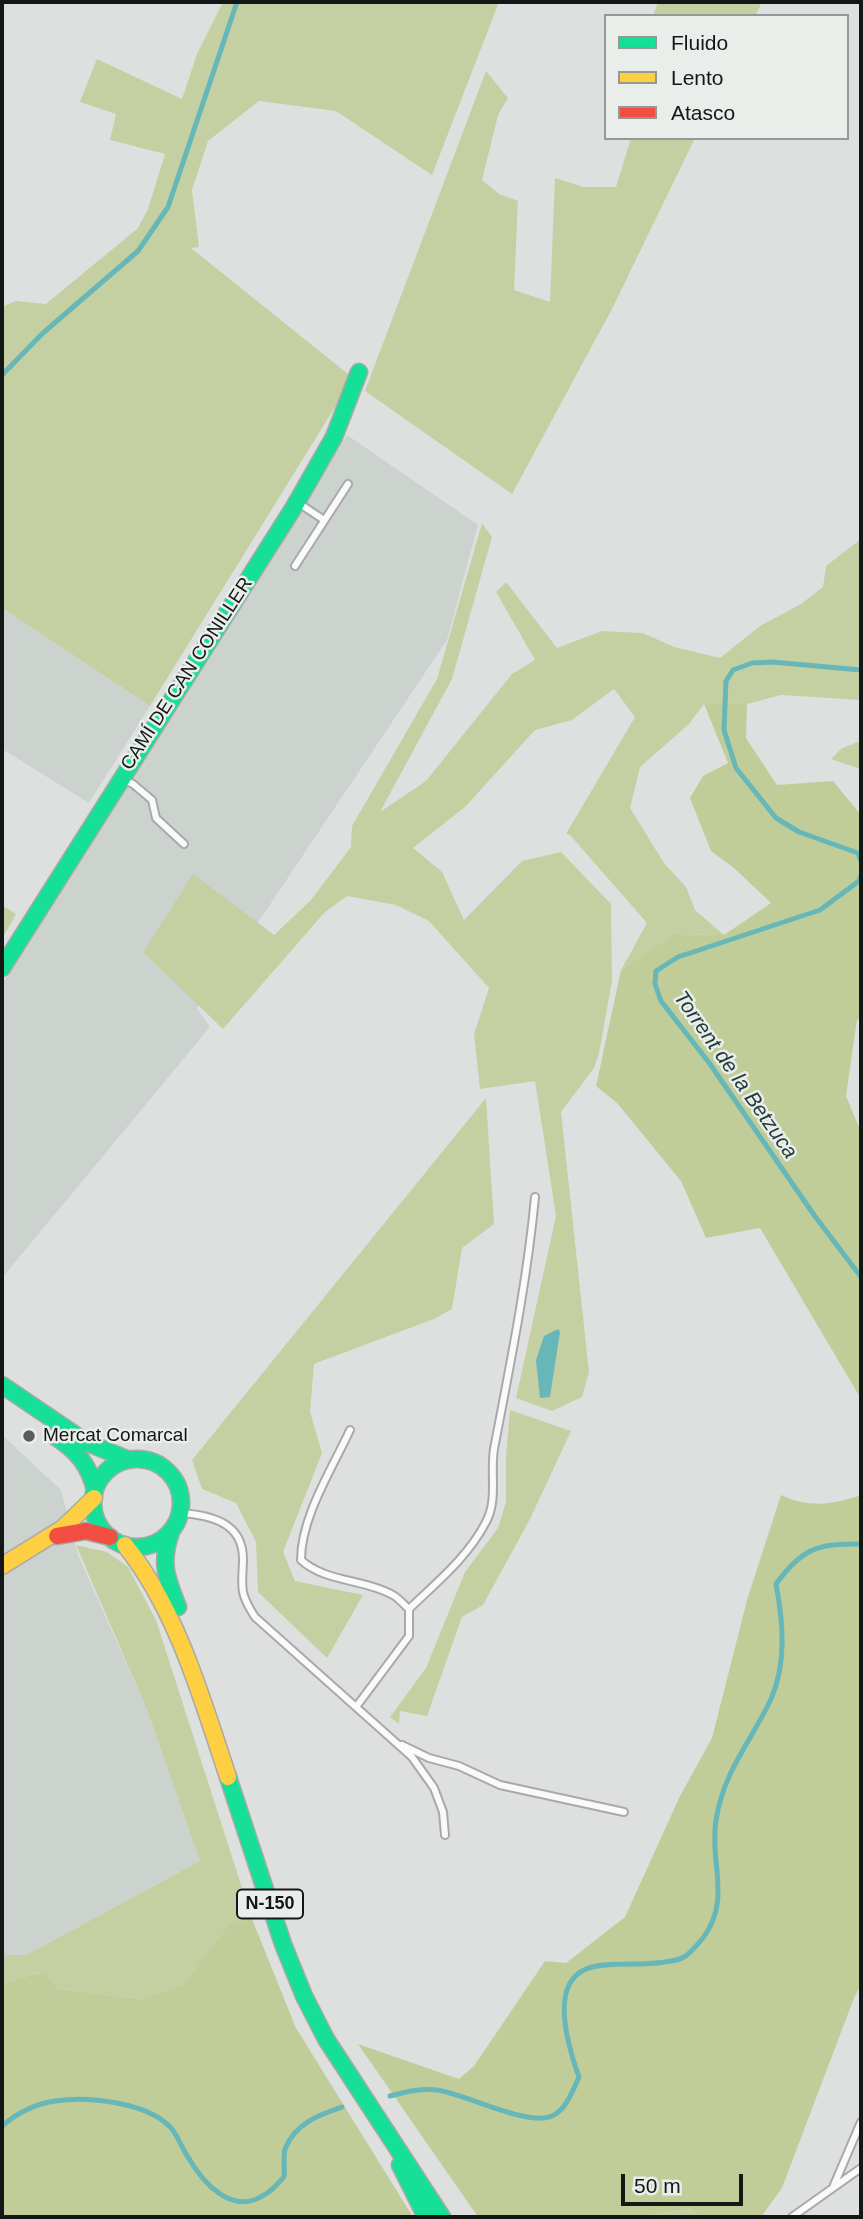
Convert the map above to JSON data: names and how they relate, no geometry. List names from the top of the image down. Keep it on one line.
{"streets":{"main road":["CAMÍ DE CAN CONILLER","N-150"]},"water":["Torrent de la Betzuca"],"places":["Mercat Comarcal"],"legend":["Fluido","Lento","Atasco"],"scale_bar":"50 m"}
